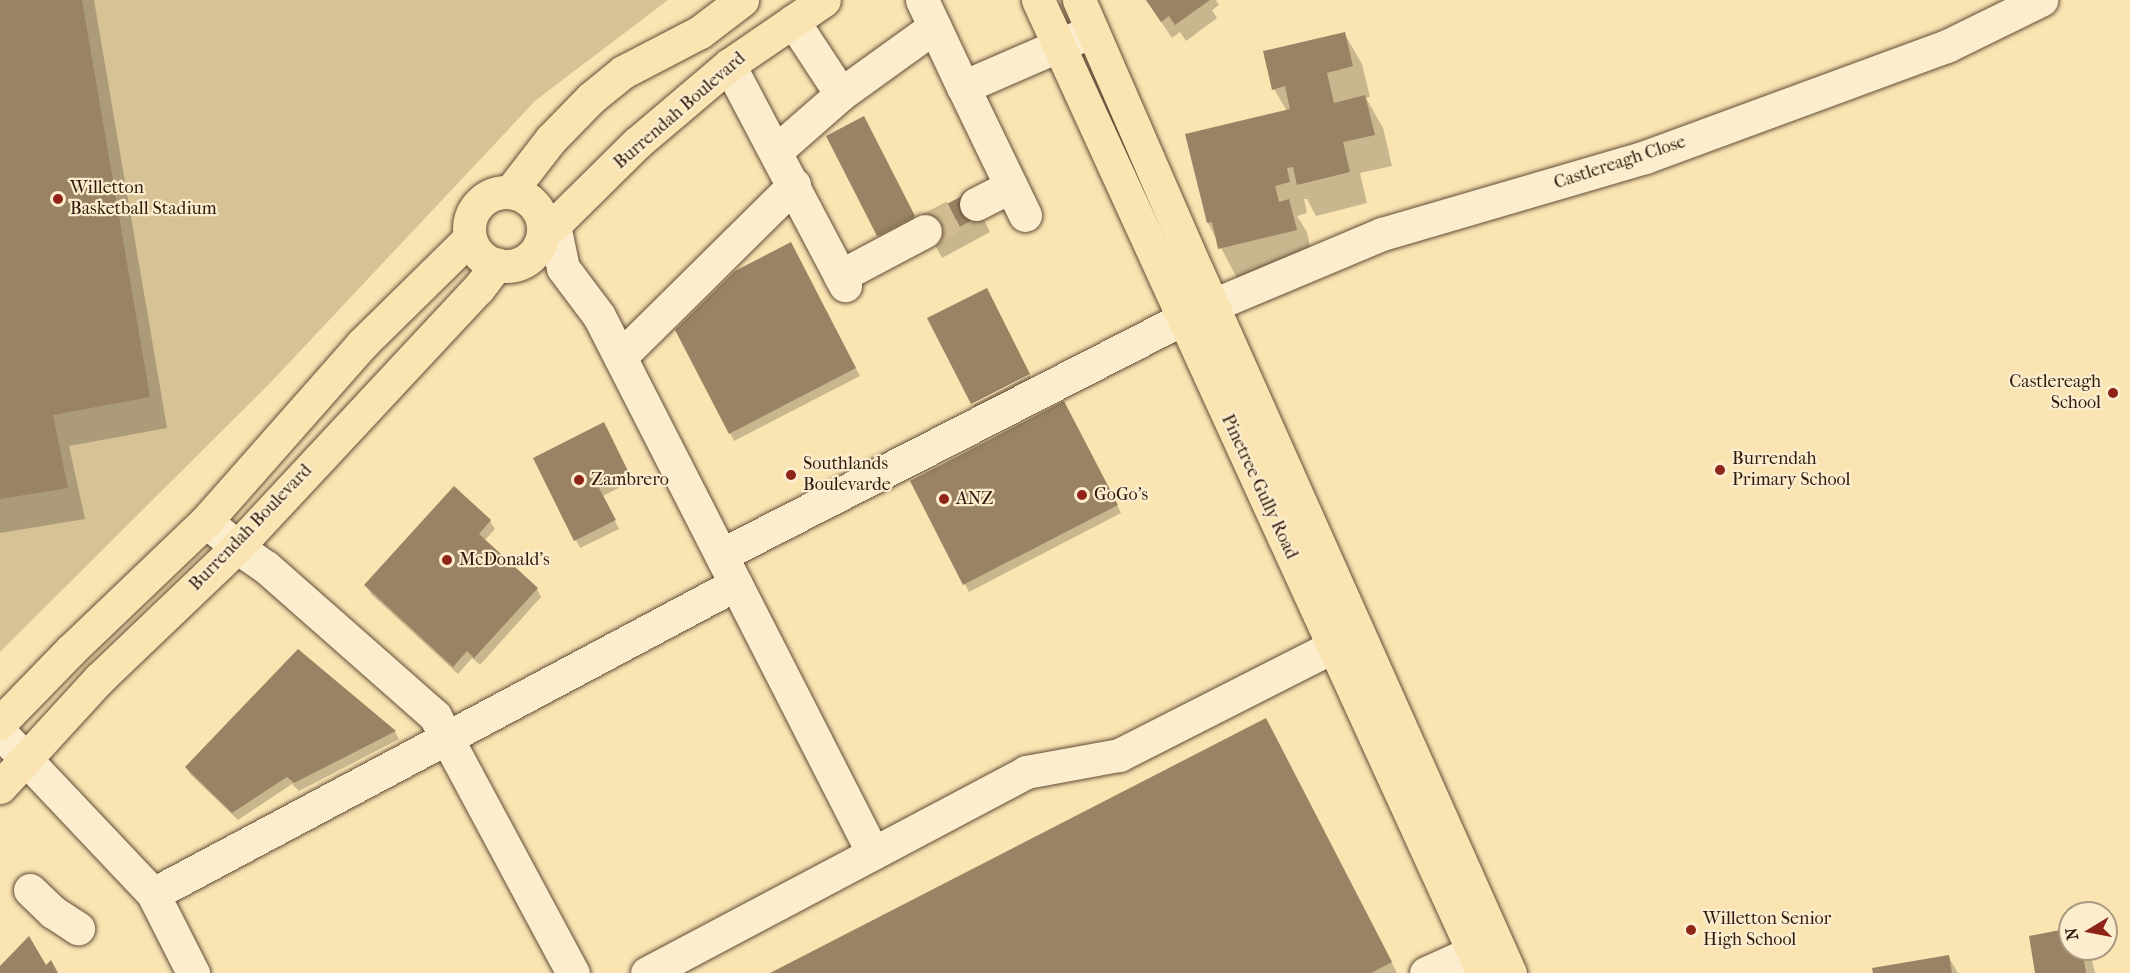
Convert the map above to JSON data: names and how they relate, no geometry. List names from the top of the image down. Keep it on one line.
{"streets":{"main road":["Burrendah Boulevard","Pinetree Gully Road"],"street":["Castlereagh Close"]},"crossings":[["Castlereagh Close","Pinetree Gully Road"]],"places":["Willetton Basketball Stadium","Castlereagh School","Burrendah Primary School","Southlands Boulevarde","Zambrero","GoGo's","ANZ","McDonald's","Willetton Senior High School"],"north":"left"}
